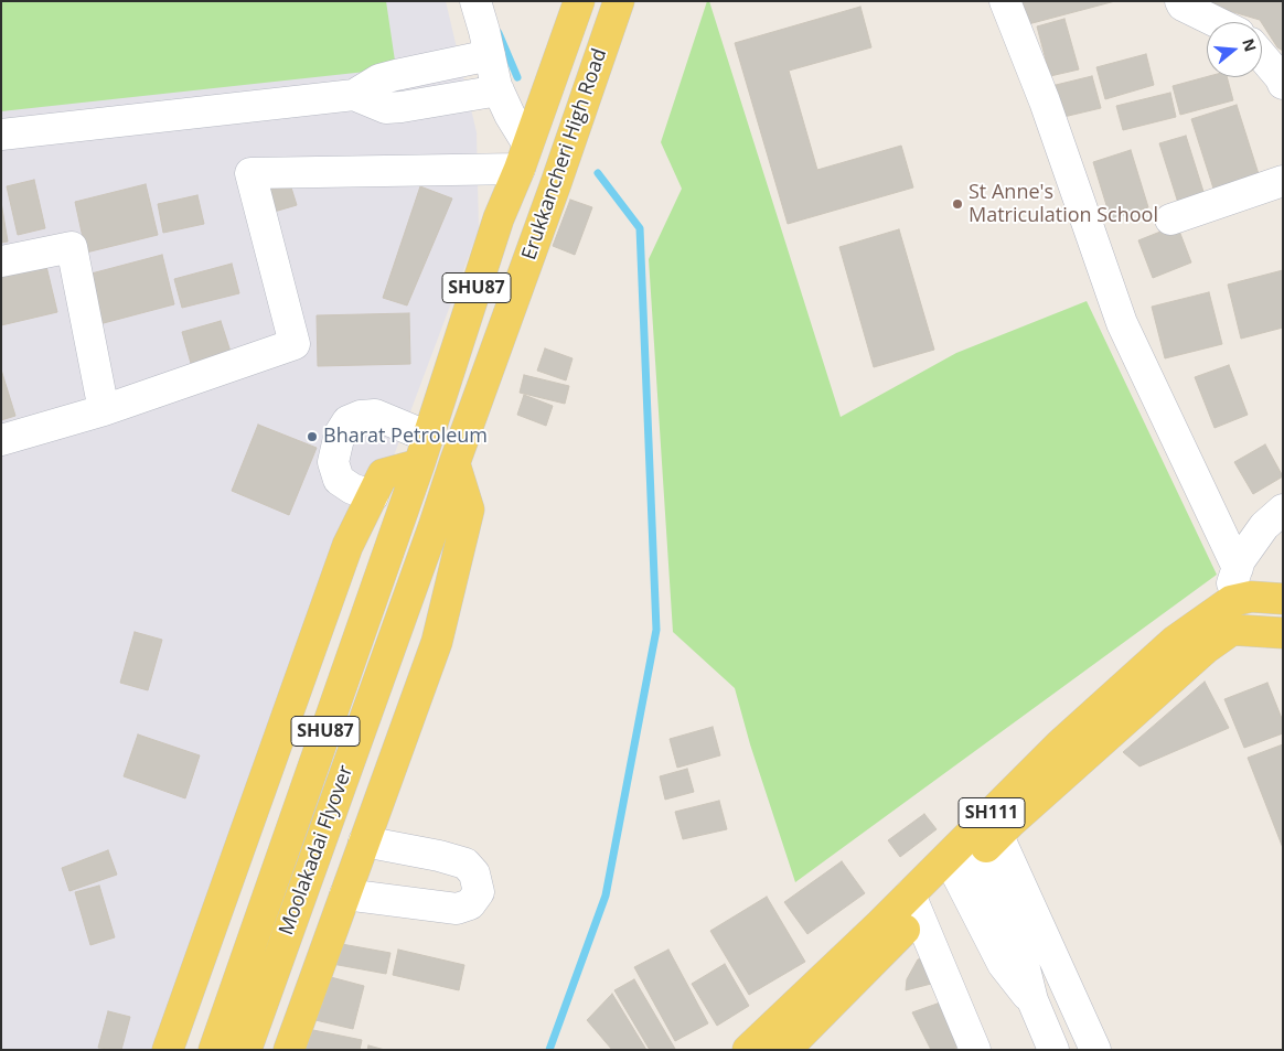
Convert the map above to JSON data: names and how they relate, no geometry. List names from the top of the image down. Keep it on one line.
{"streets":{"main road":["Erukkancheri High Road","SHU87","SH111","Moolakadai Flyover"]},"crossings":[["Erukkancheri High Road","Moolakadai Flyover"],["SHU87","Moolakadai Flyover"]],"places":["St Anne's Matriculation School","Bharat Petroleum"],"north":"right"}
